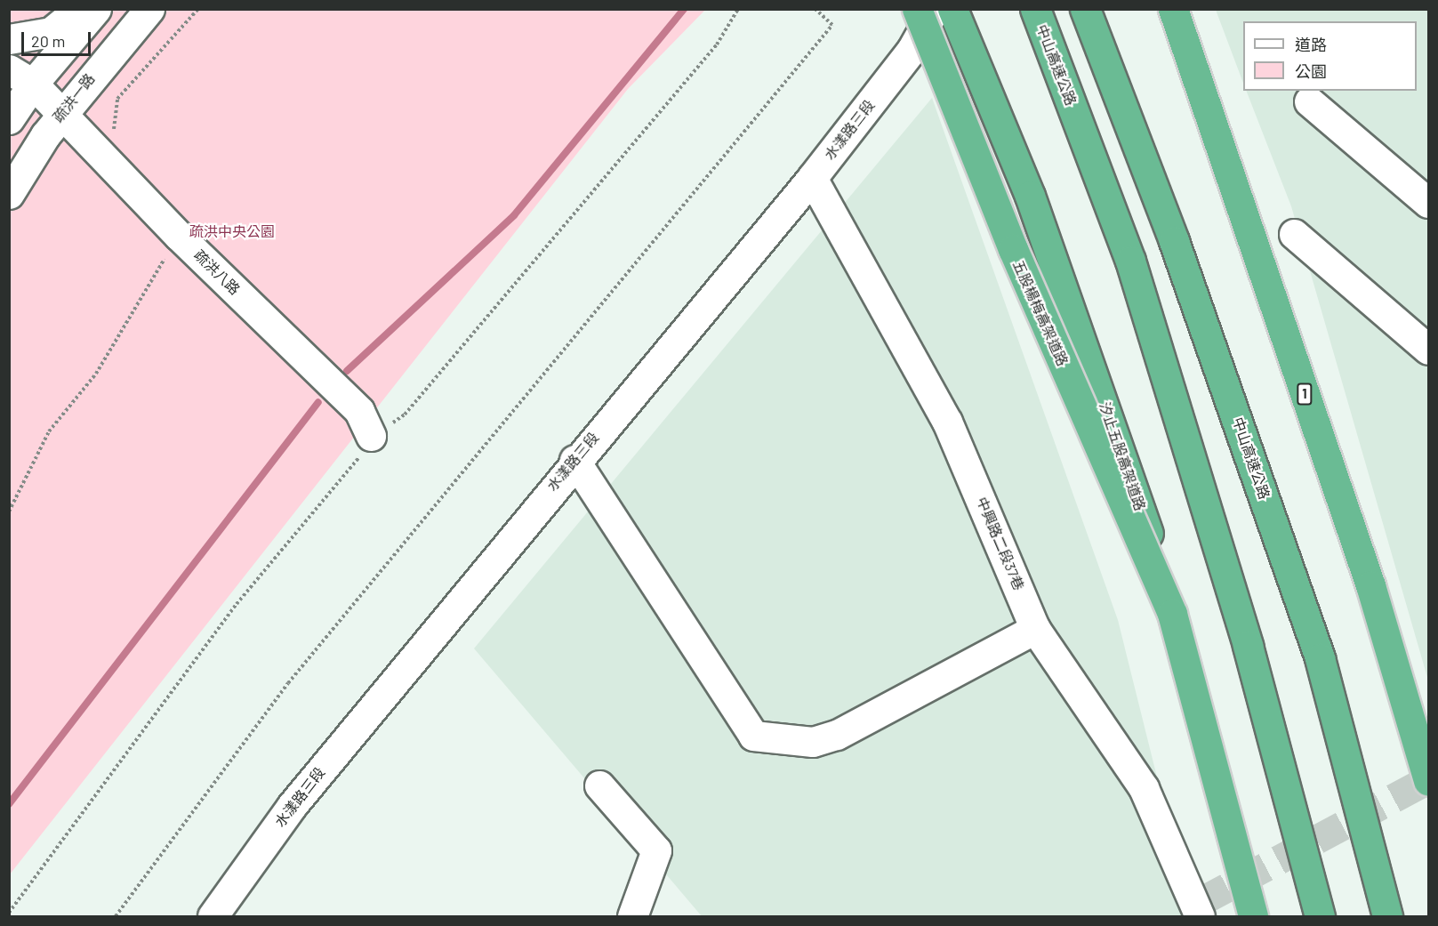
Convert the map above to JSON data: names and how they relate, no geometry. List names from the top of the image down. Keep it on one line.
{"streets":{"highway":["中山高速公路","五股楊梅高架道路","1","汐止五股高架道路"],"street":["疏洪一路","水漾路三段","疏洪八路","中興路二段37巷"]},"crossings":[["疏洪一路","疏洪八路"],["水漾路三段","中興路二段37巷"],["五股楊梅高架道路","汐止五股高架道路"]],"parks":["疏洪中央公園"],"legend":["道路","公園"],"scale_bar":"20 m"}
